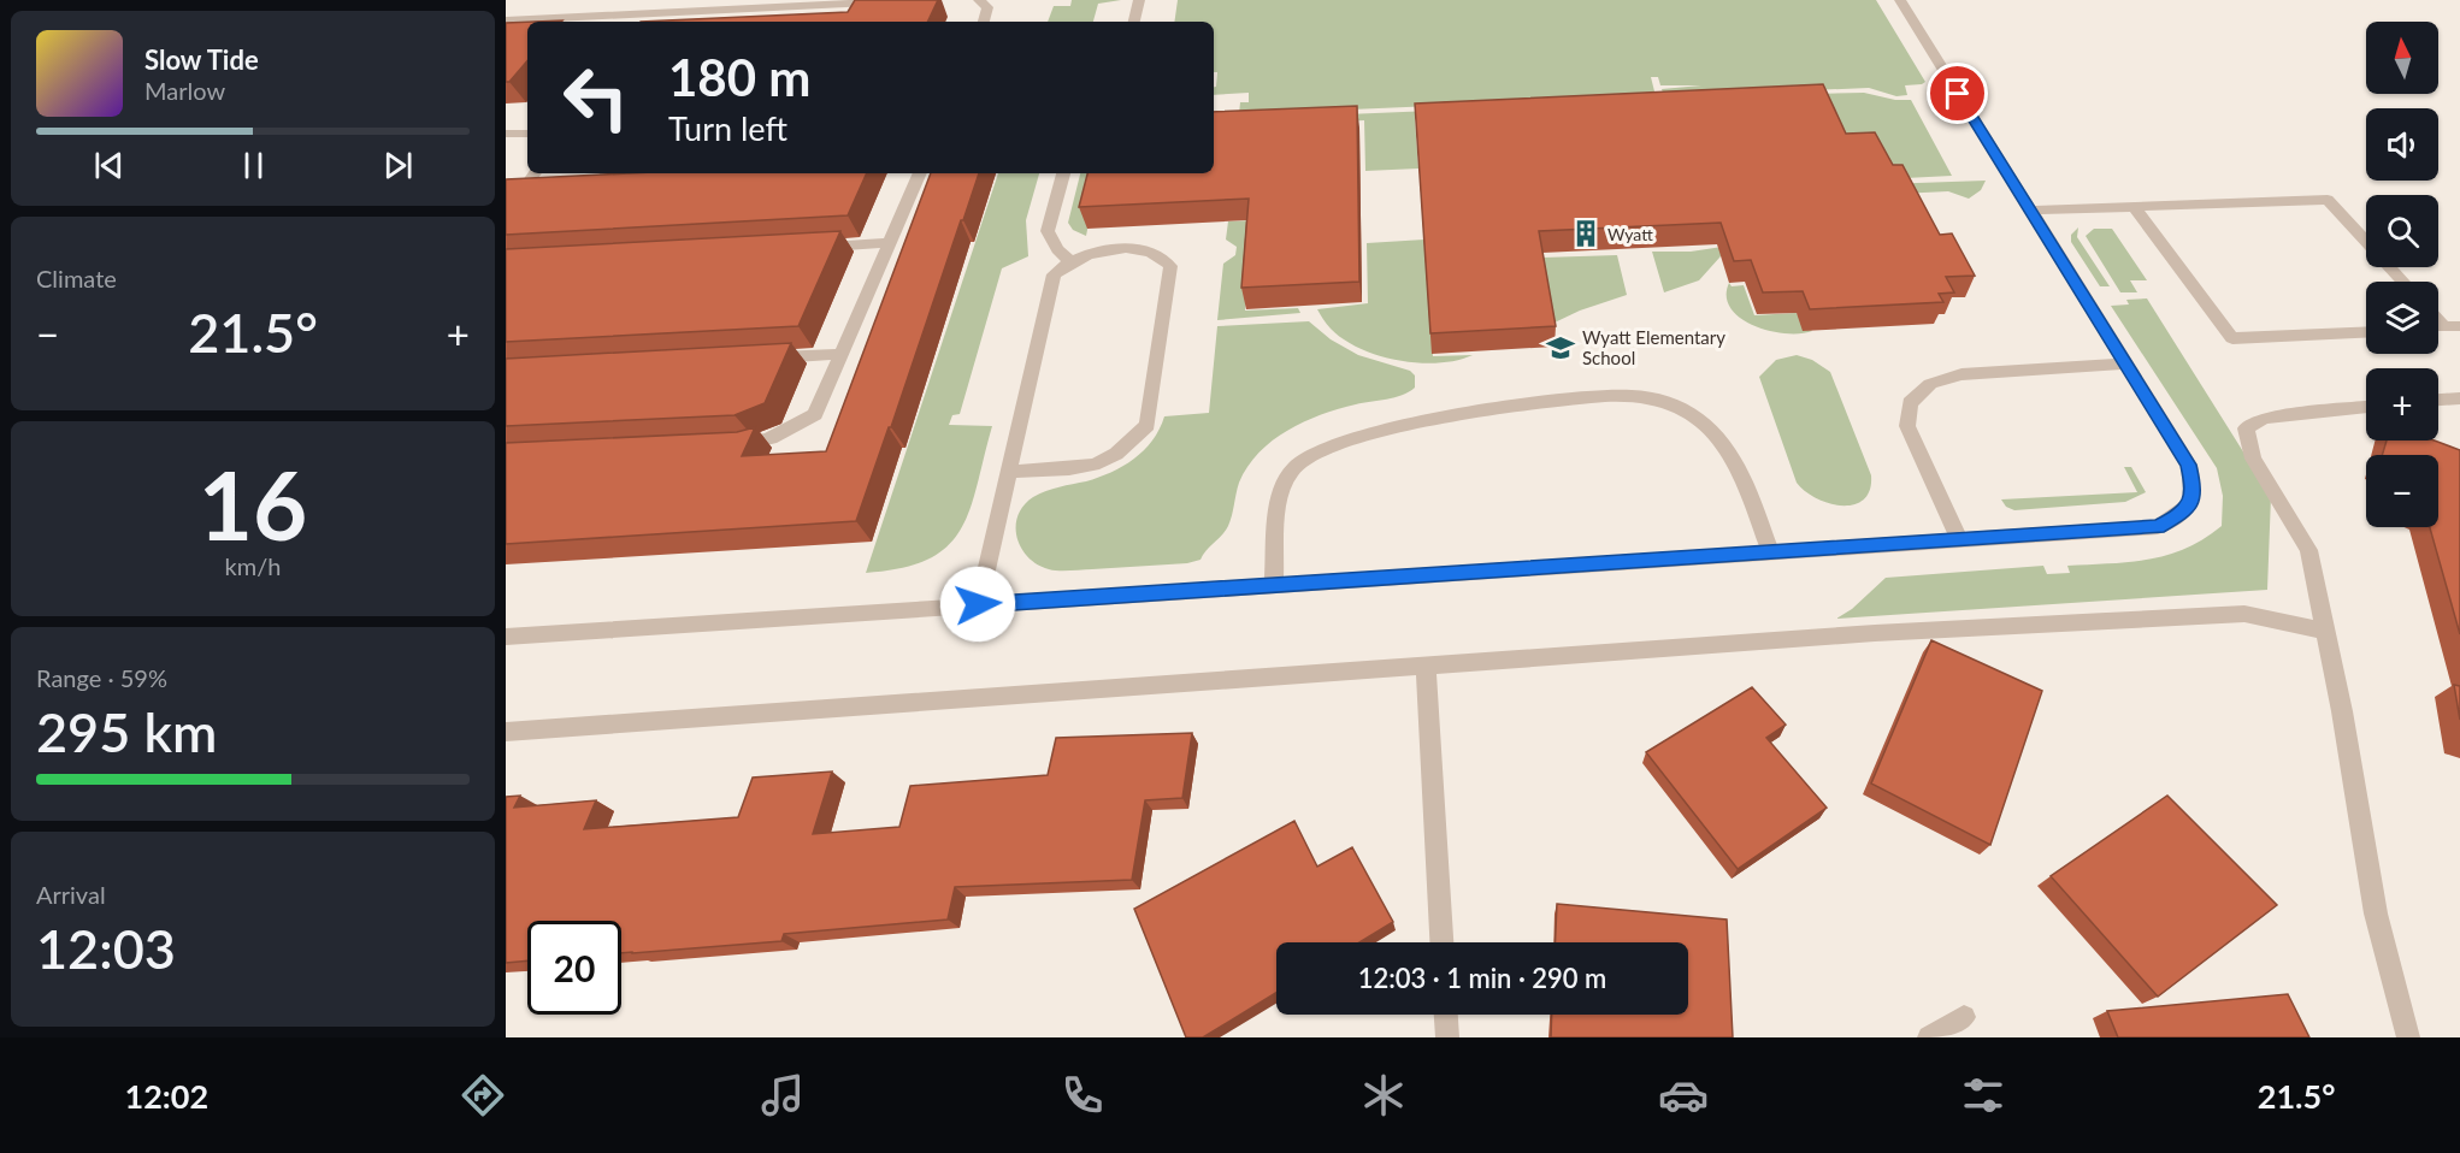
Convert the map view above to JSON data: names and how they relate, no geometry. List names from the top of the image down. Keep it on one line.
{"places":{"building":["Wyatt"],"school or university":["Wyatt Elementary School"]},"north":"top","page":{"map_buttons":["+","−"],"turn":["180 m","Turn left"],"song":["Slow Tide","Marlow"],"tile":["Climate",["16","km/h"],["Range · 59%","295 km"],["Arrival","12:03"]],"heat":["−","21.5°","+"],"limit":"20","trip":"12:03 · 1 min · 290 m","tabs":["12:02","21.5°"]}}
